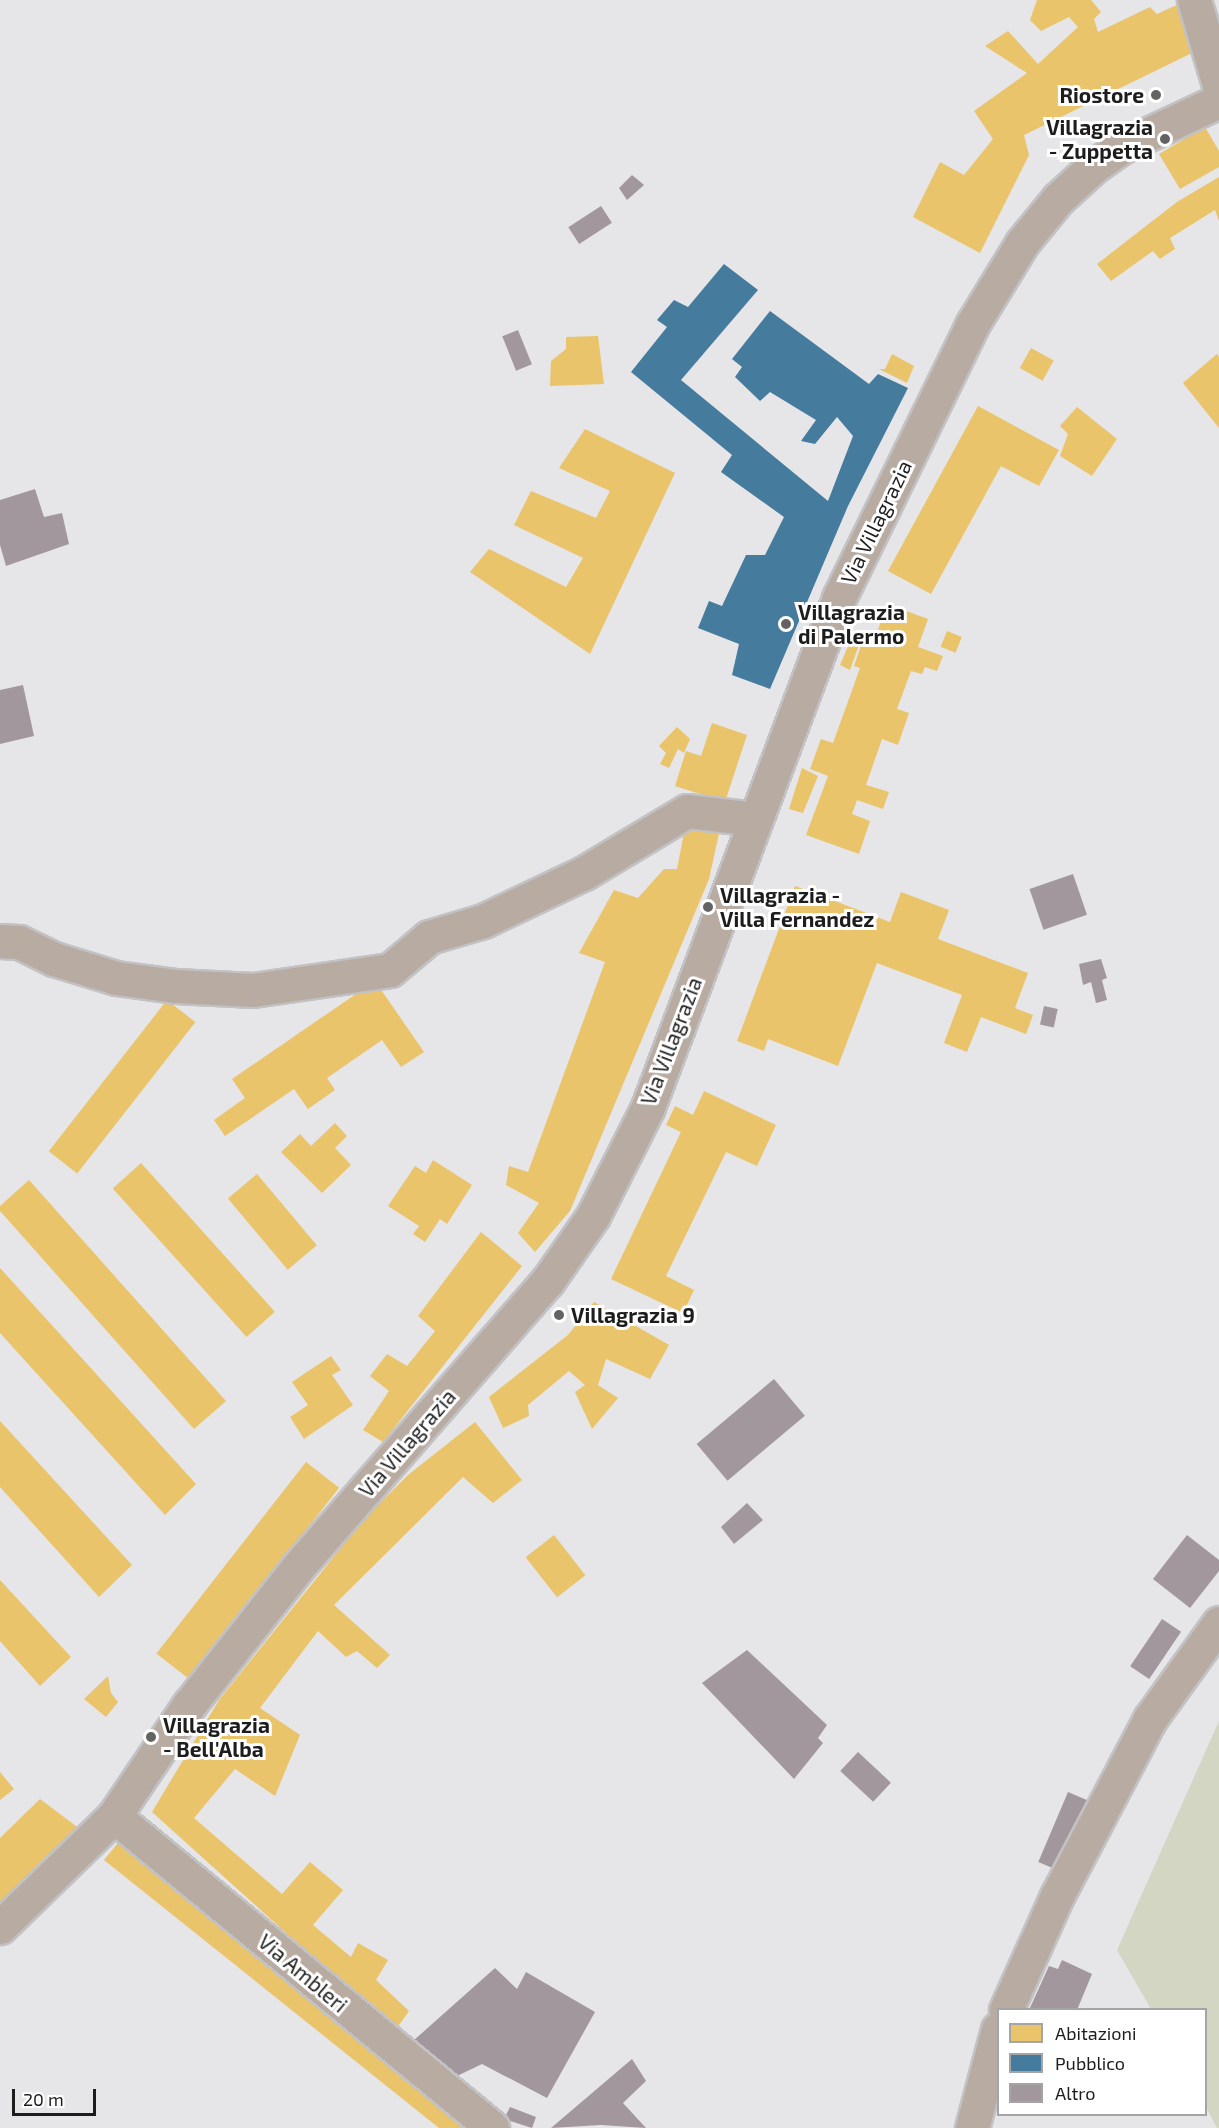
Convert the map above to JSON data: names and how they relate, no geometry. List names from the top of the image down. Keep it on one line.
{"streets":{"street":["Via Villagrazia","Via Ambleri"]},"crossings":[["Via Villagrazia","Via Ambleri"]],"places":["Riostore","Villagrazia - Zuppetta","Villagrazia di Palermo","Villagrazia - Villa Fernandez","Villagrazia 9","Villagrazia - Bell'Alba"],"legend":["Abitazioni","Pubblico","Altro"],"scale_bar":"20 m"}
